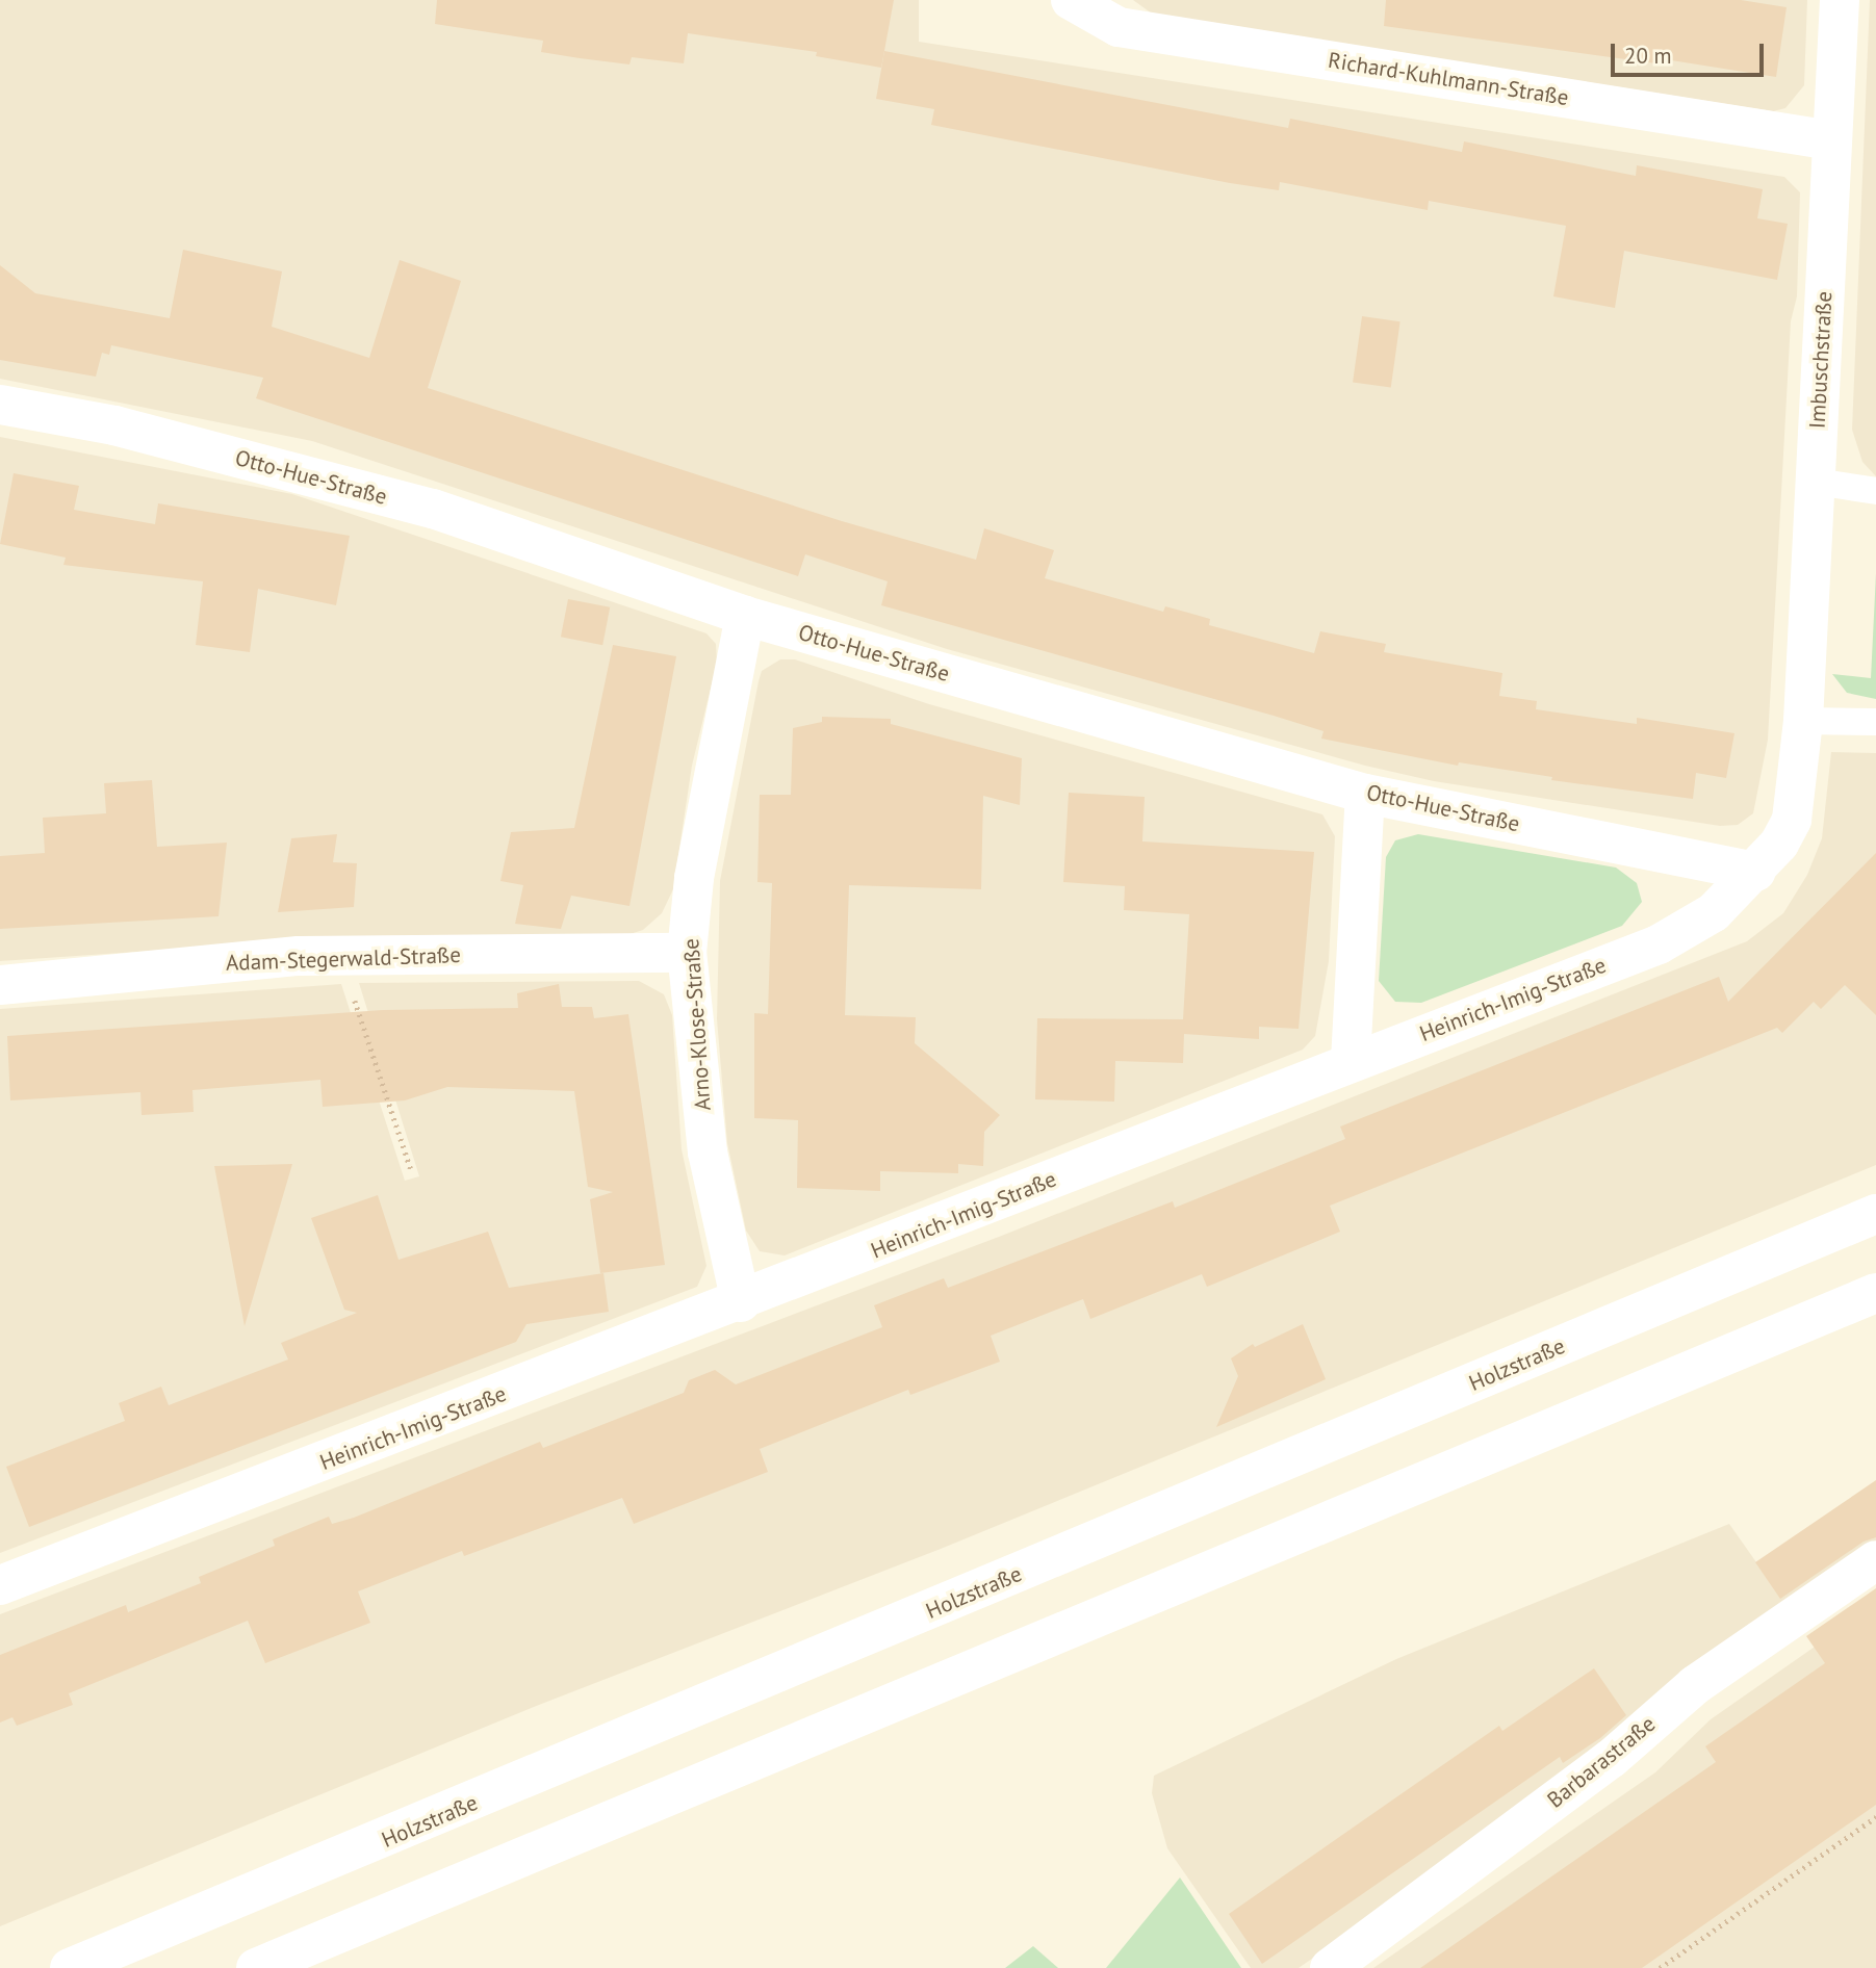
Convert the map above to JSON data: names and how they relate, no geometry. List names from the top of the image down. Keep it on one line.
{"streets":{"street":["Richard-Kuhlmann-Straße","Imbuschstraße","Otto-Hue-Straße","Adam-Stegerwald-Straße","Heinrich-Imig-Straße","Arno-Klose-Straße","Holzstraße","Barbarastraße"]},"crossings":[["Richard-Kuhlmann-Straße","Imbuschstraße"],["Imbuschstraße","Heinrich-Imig-Straße"],["Otto-Hue-Straße","Heinrich-Imig-Straße"],["Otto-Hue-Straße","Arno-Klose-Straße"],["Adam-Stegerwald-Straße","Arno-Klose-Straße"],["Heinrich-Imig-Straße","Arno-Klose-Straße"]],"scale_bar":"20 m"}
